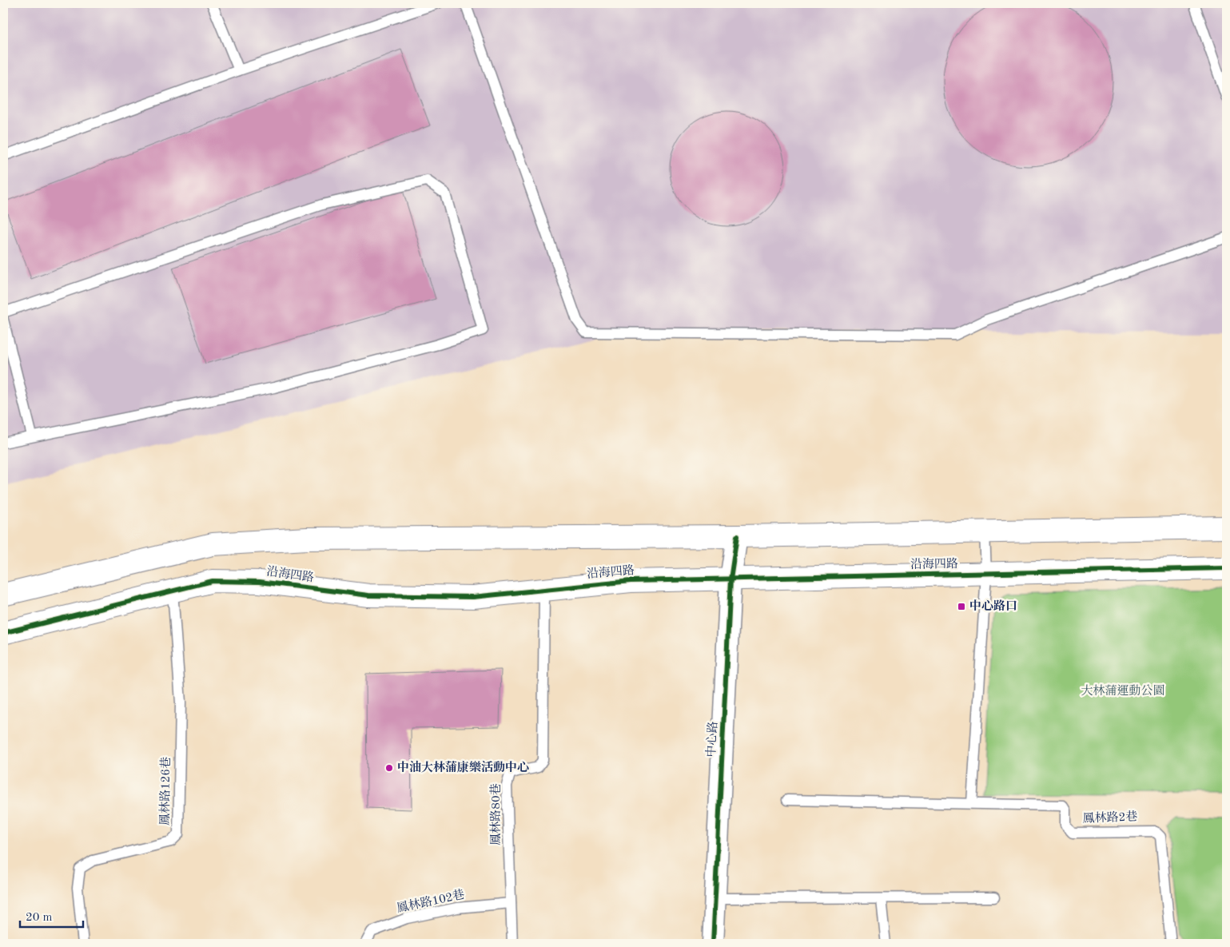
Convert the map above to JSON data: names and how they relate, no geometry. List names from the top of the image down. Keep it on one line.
{"streets":{"street":["沿海四路","中心路"],"lane":["鳳林路126巷","鳳林路80巷","鳳林路2巷","鳳林路102巷"]},"crossings":[["沿海四路","中心路"],["沿海四路","鳳林路126巷"],["沿海四路","鳳林路80巷"],["鳳林路80巷","鳳林路102巷"]],"parks":["大林蒲運動公園"],"places":{"transit":["中心路口"],"other":["中油大林蒲康樂活動中心"]},"scale_bar":"20 m"}
